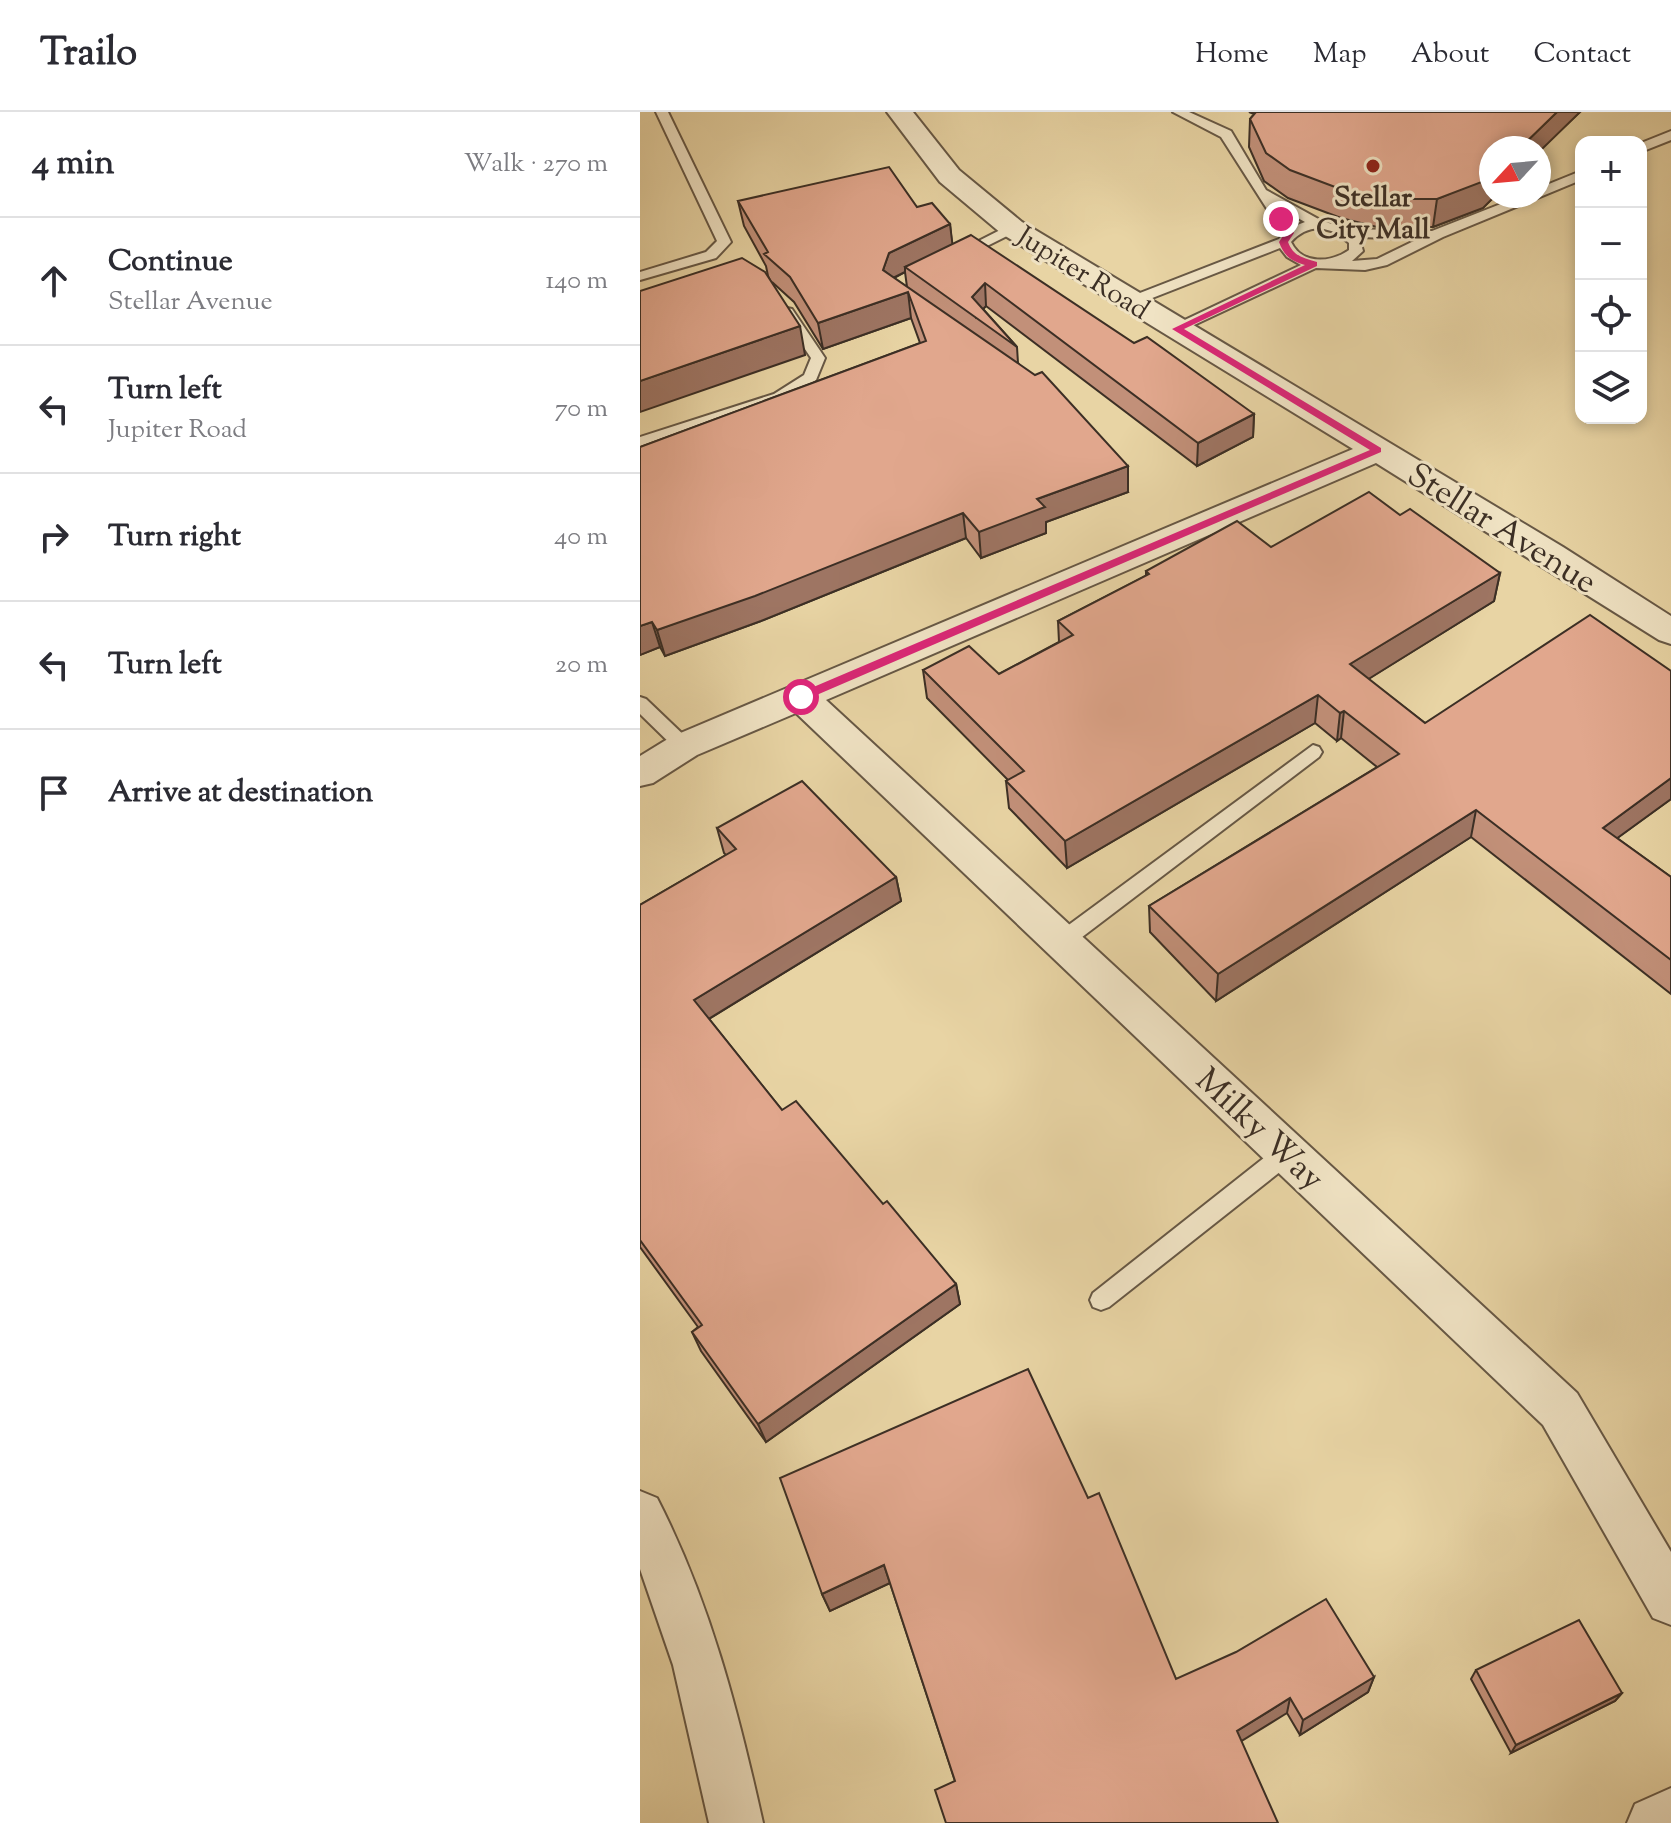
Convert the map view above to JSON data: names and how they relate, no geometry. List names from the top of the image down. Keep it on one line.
{"streets":{"street":["Jupiter Road","Stellar Avenue","Milky Way"]},"crossings":[["Jupiter Road","Stellar Avenue"],["Stellar Avenue","Milky Way"]],"places":["Stellar City Mall"],"north":"bottom left","page":{"header":"Trailo","nav":["Home","Map","About","Contact"],"heading":["4 min","Walk · 270 m"],"map_buttons":["+","−"],"list":[["Continue","Stellar Avenue","140 m"],["Turn left","Jupiter Road","70 m"],["Turn right","40 m"],["Turn left","20 m"],"Arrive at destination"]}}
